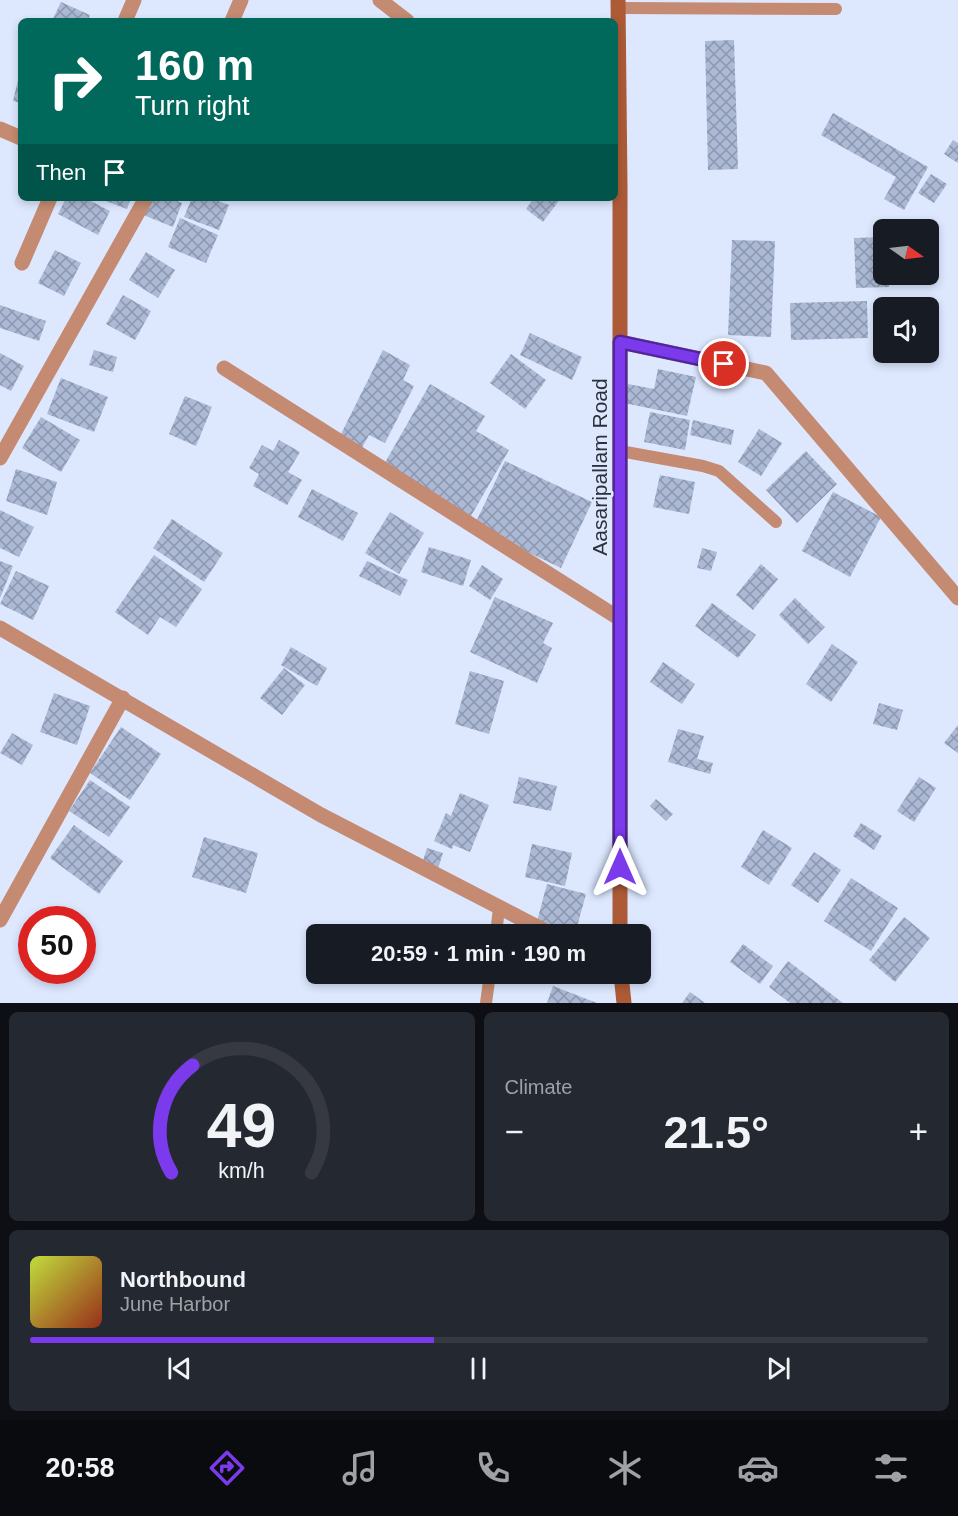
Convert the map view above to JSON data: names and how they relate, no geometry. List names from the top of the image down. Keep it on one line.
{"streets":{"main road":["Aasaripallam Road"]},"north":"right","page":{"turn":["160 m","Turn right"],"then":"Then","limit":"50","trip":"20:59 · 1 min · 190 m","tile":"Climate","heat":["−","21.5°","+"],"song":["Northbound","June Harbor"],"tabs":"20:58","gauge":["49","km/h"]}}
